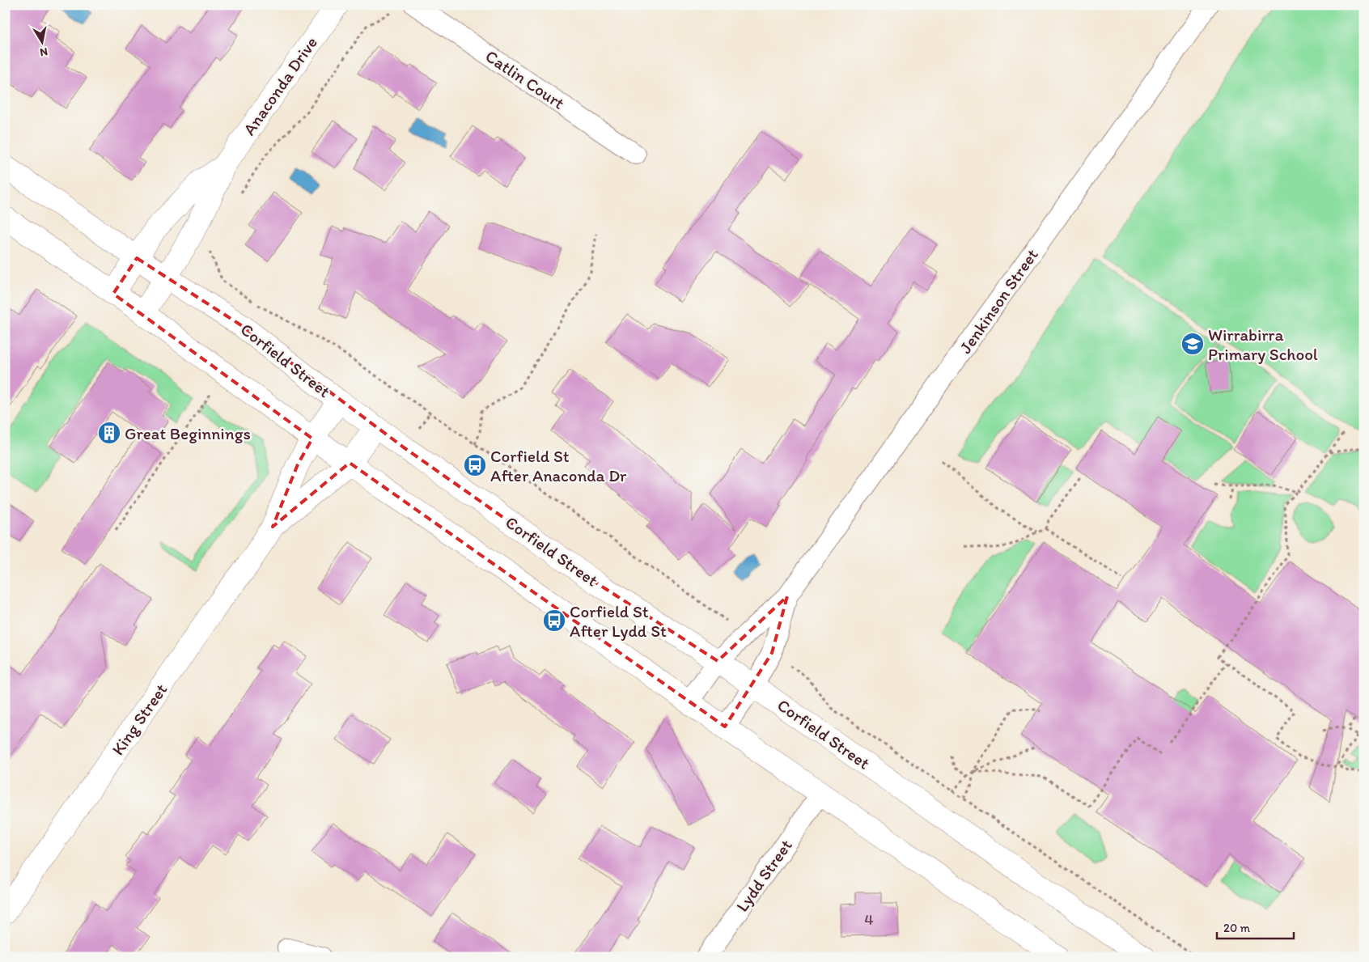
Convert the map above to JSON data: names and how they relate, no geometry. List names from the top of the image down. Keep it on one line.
{"streets":{"main road":["Anaconda Drive","Corfield Street","King Street"],"street":["Catlin Court","Jenkinson Street","Lydd Street"]},"crossings":[["Anaconda Drive","Corfield Street"],["Jenkinson Street","Corfield Street"],["Corfield Street","King Street"]],"places":{"school or university":["Wirrabirra Primary School"],"building":["Great Beginnings"],"bus stop":["Corfield St After Anaconda Dr","Corfield St After Lydd St"]},"house_numbers":["4"],"scale_bar":"20 m","north":"bottom"}
